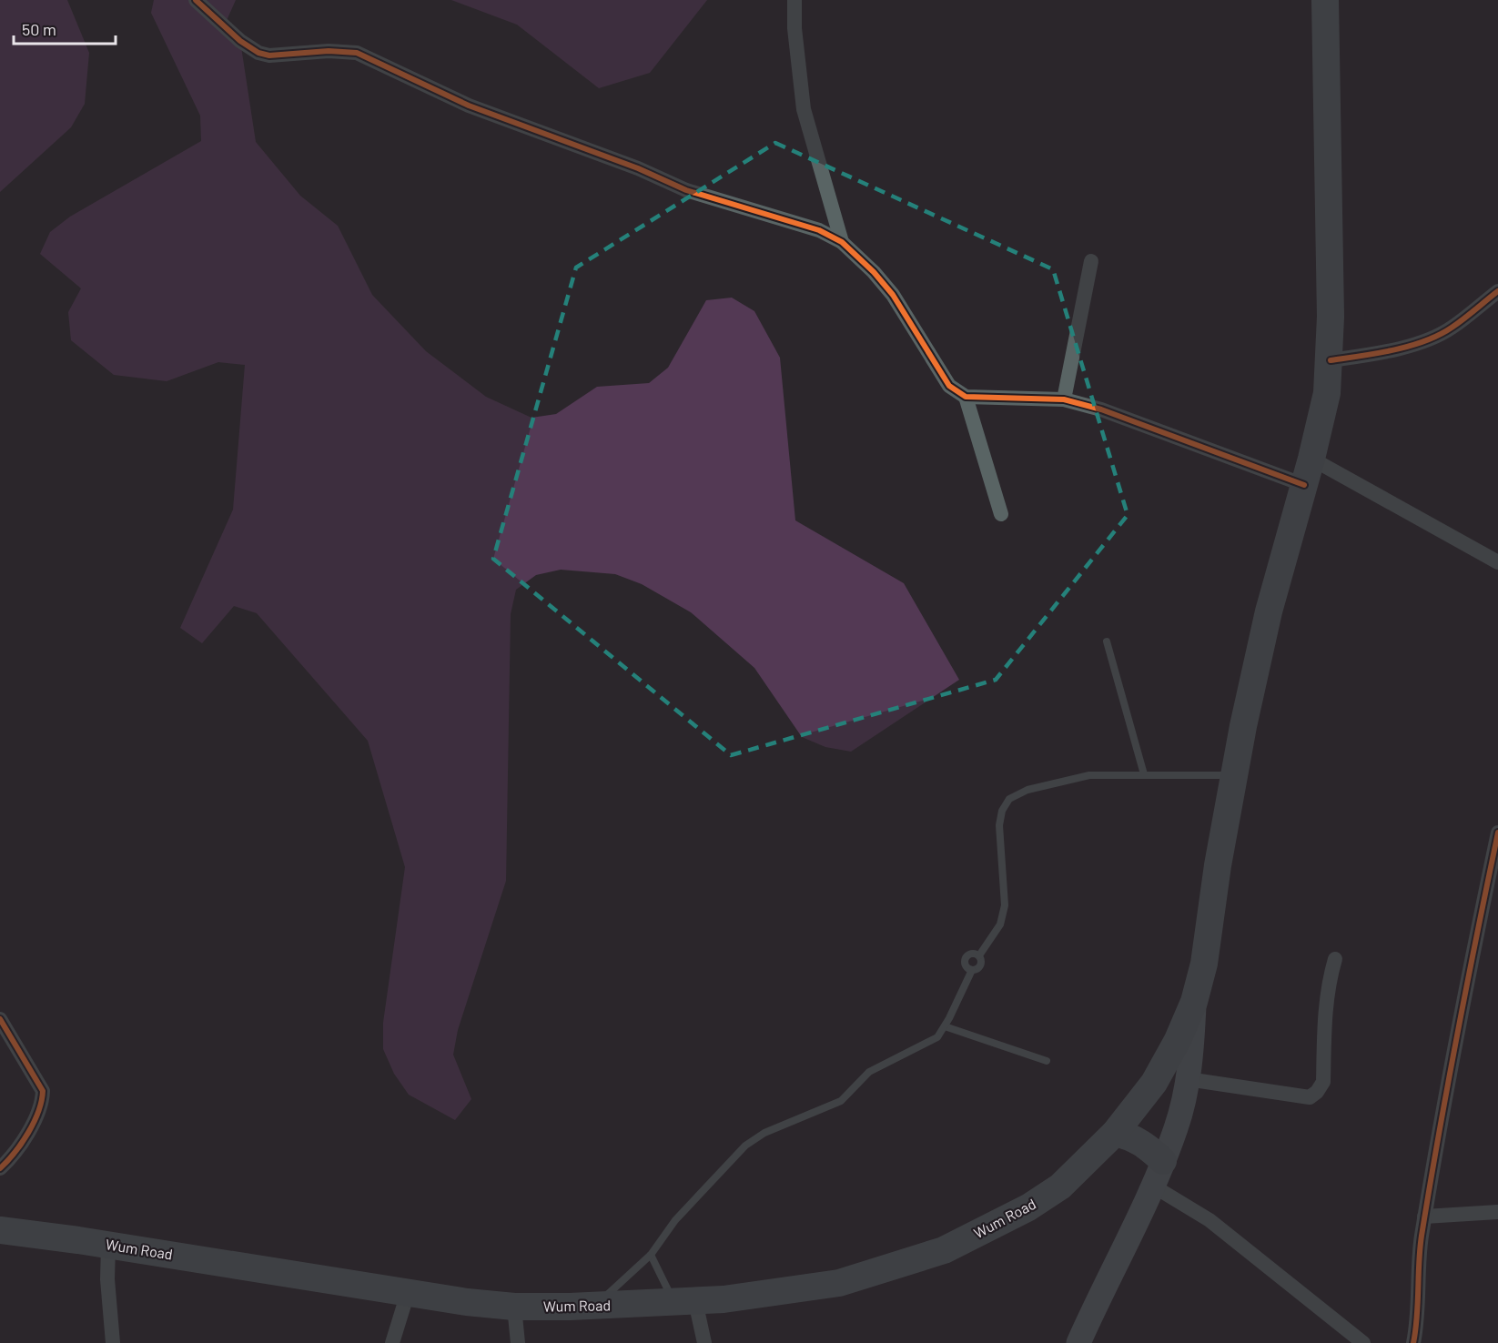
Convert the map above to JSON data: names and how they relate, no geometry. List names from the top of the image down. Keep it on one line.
{"streets":{"highway":["Wum Road"]},"scale_bar":"50 m"}
